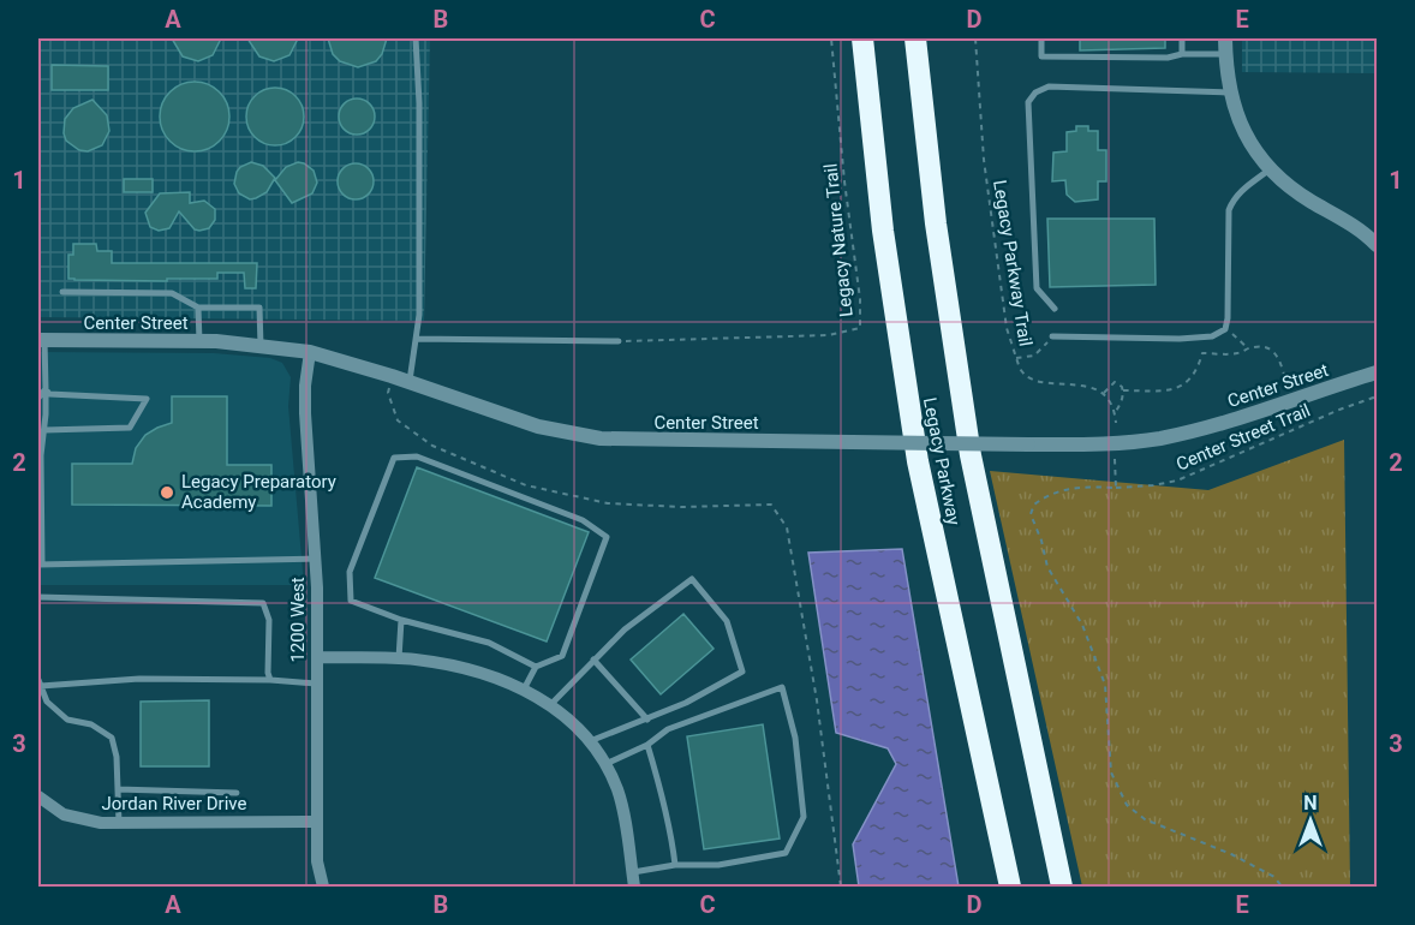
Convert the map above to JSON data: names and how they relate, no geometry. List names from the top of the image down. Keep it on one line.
{"streets":{"highway":["Legacy Parkway"],"street":["Center Street","1200 West","Jordan River Drive"],"path":["Legacy Nature Trail","Legacy Parkway Trail","Center Street Trail"]},"crossings":[["Center Street","1200 West"],["1200 West","Jordan River Drive"]],"places":["Legacy Preparatory Academy"],"north":"top","grid":{"columns":["A","B","C","D","E"],"rows":["1","2","3"]}}
